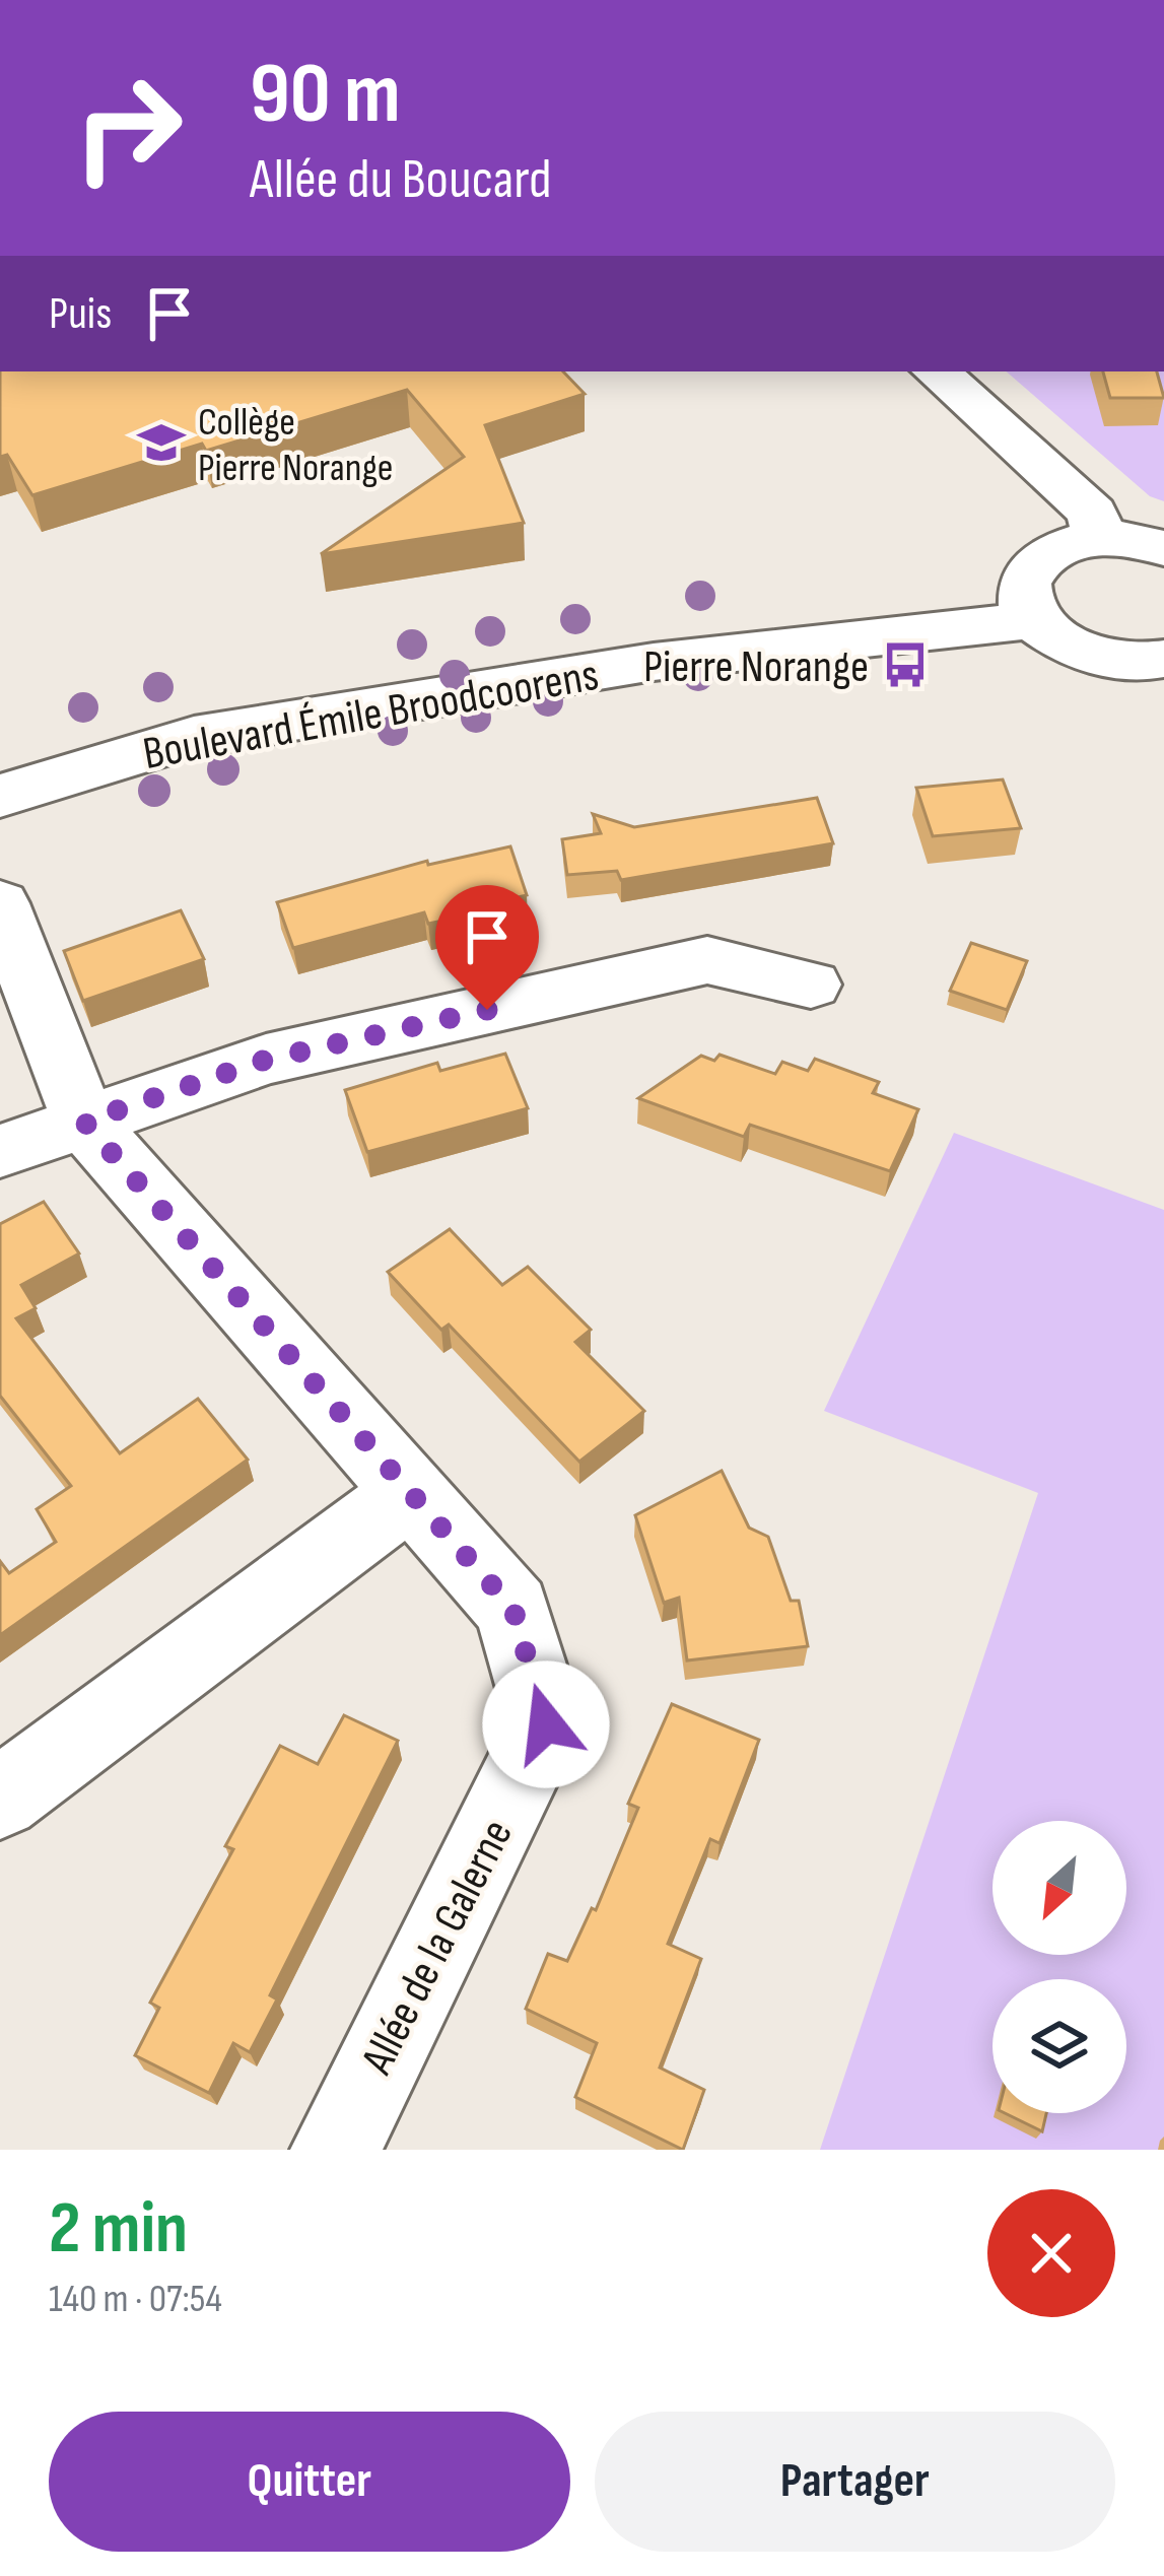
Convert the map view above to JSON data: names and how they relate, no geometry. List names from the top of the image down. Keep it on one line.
{"streets":{"street":["Boulevard Émile Broodcoorens","Allée de la Galerne"]},"places":{"school or university":["Collège Pierre Norange"],"bus stop":["Pierre Norange"]},"north":"bottom left","page":{"turn":["90 m","Allée du Boucard"],"then":"Puis","heading":["2 min","140 m · 07:54"],"buttons":["Quitter","Partager"]}}
